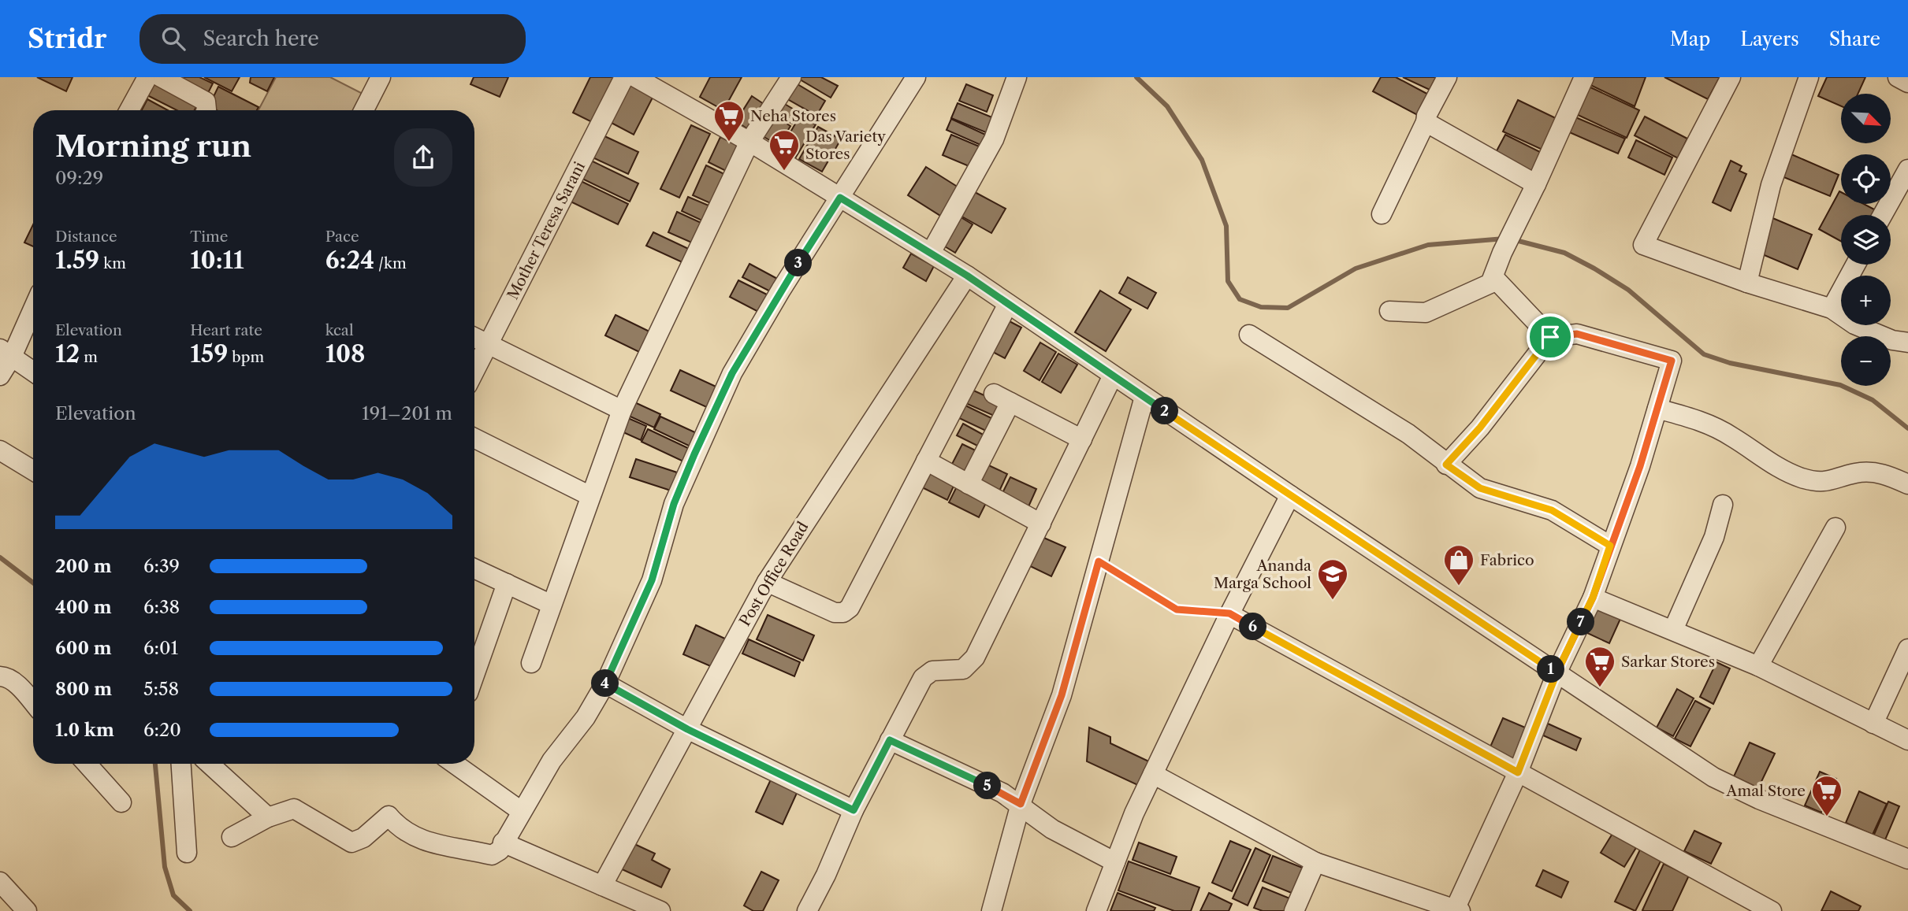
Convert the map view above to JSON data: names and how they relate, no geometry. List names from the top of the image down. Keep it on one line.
{"streets":{"street":["Mother Teresa Sarani","Post Office Road"]},"places":{"supermarket":["Neha Stores","Das Variety Stores","Sarkar Stores","Amal Store"],"shop":["Fabrico"],"school or university":["Ananda Marga School"]},"north":"bottom right","page":{"header":"Stridr","search":"Search here","nav":["Map","Layers","Share"],"map_buttons":["+","−"],"heading":["Morning run","09:29"],"stats":[["Distance","1.59 km"],["Time","10:11"],["Pace","6:24 /km"],["Elevation","12 m"],["Heart rate","159 bpm"],["kcal","108"]],"pins":["3","2","7","6","1","4","5"],"chart":["Elevation","191–201 m"],"list":[{"name":"200 m","note":"6:39"},{"name":"400 m","note":"6:38"},{"name":"600 m","note":"6:01"},{"name":"800 m","note":"5:58"},{"name":"1.0 km","note":"6:20"}]}}
